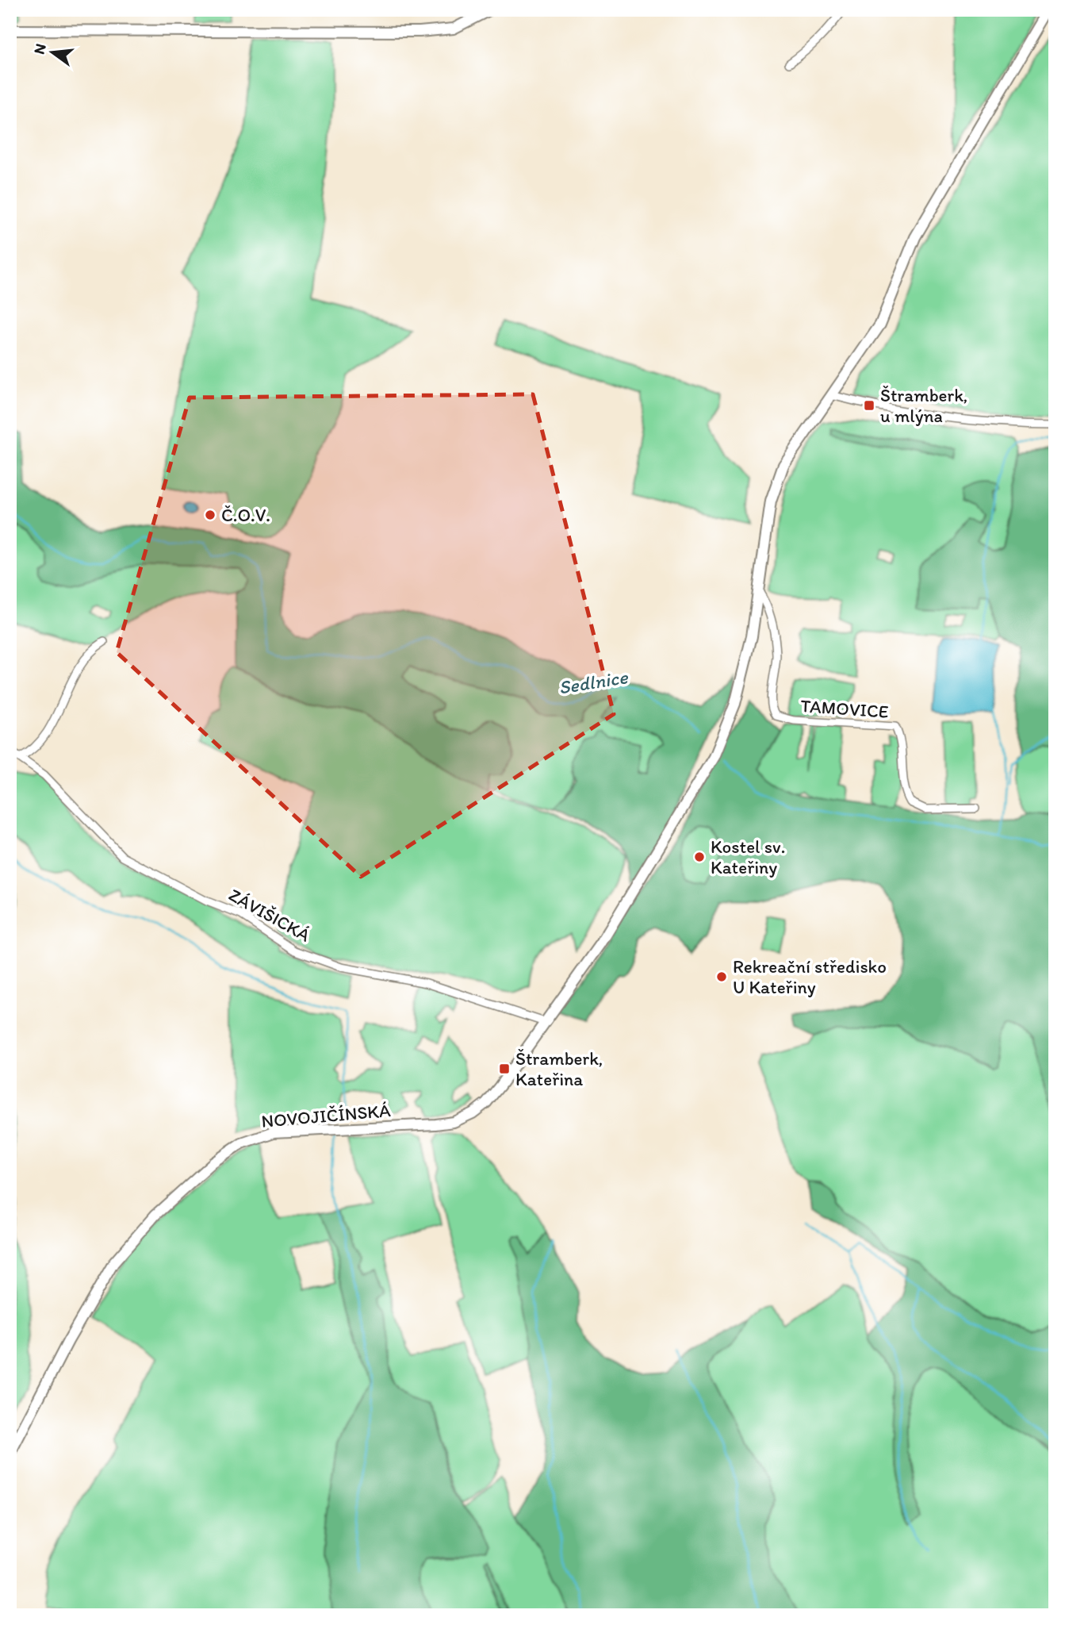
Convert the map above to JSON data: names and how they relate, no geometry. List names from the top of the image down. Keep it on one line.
{"streets":{"street":["TAMOVICE","ZÁVIŠICKÁ","NOVOJIČÍNSKÁ"]},"crossings":[["TAMOVICE","NOVOJIČÍNSKÁ"],["ZÁVIŠICKÁ","NOVOJIČÍNSKÁ"]],"water":["Sedlnice"],"places":{"transit":["Štramberk, u mlýna","Štramberk, Kateřina"],"other":["Č.O.V.","Kostel sv. Kateřiny","Rekreační středisko U Kateřiny"]},"north":"left"}
